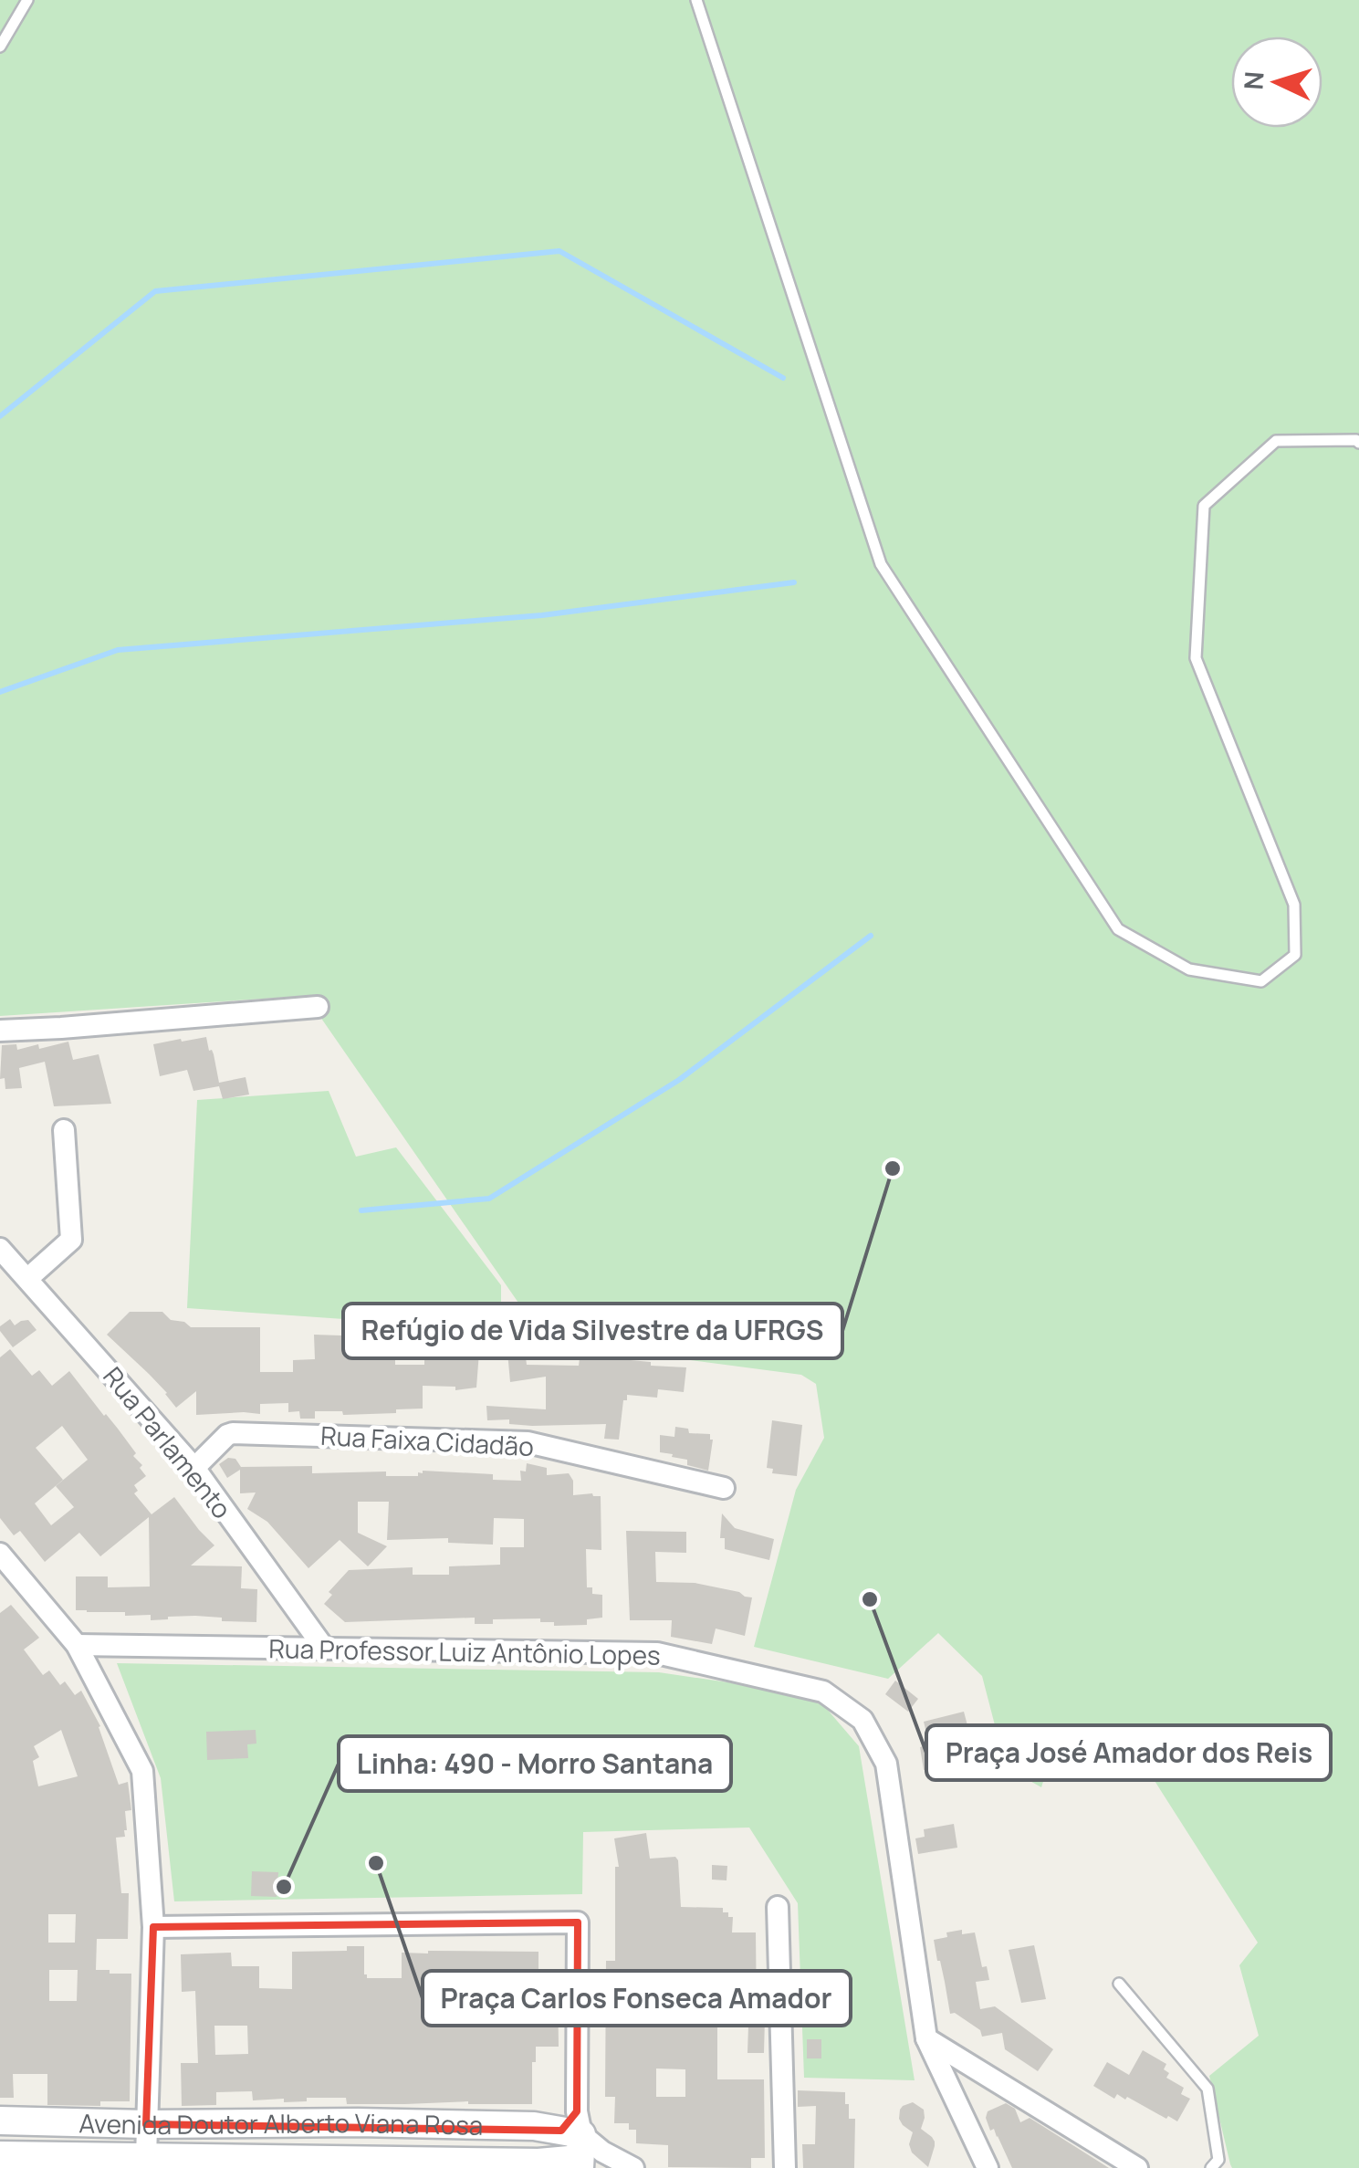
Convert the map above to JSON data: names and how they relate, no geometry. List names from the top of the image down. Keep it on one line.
{"streets":{"street":["Rua Faixa Cidadão","Rua Parlamento","Rua Professor Luiz Antônio Lopes","Avenida Doutor Alberto Viana Rosa"]},"crossings":[["Rua Faixa Cidadão","Rua Parlamento"],["Rua Parlamento","Rua Professor Luiz Antônio Lopes"]],"places":["Refúgio de Vida Silvestre da UFRGS","Praça José Amador dos Reis","Praça Carlos Fonseca Amador","Linha: 490 - Morro Santana"],"north":"left"}
